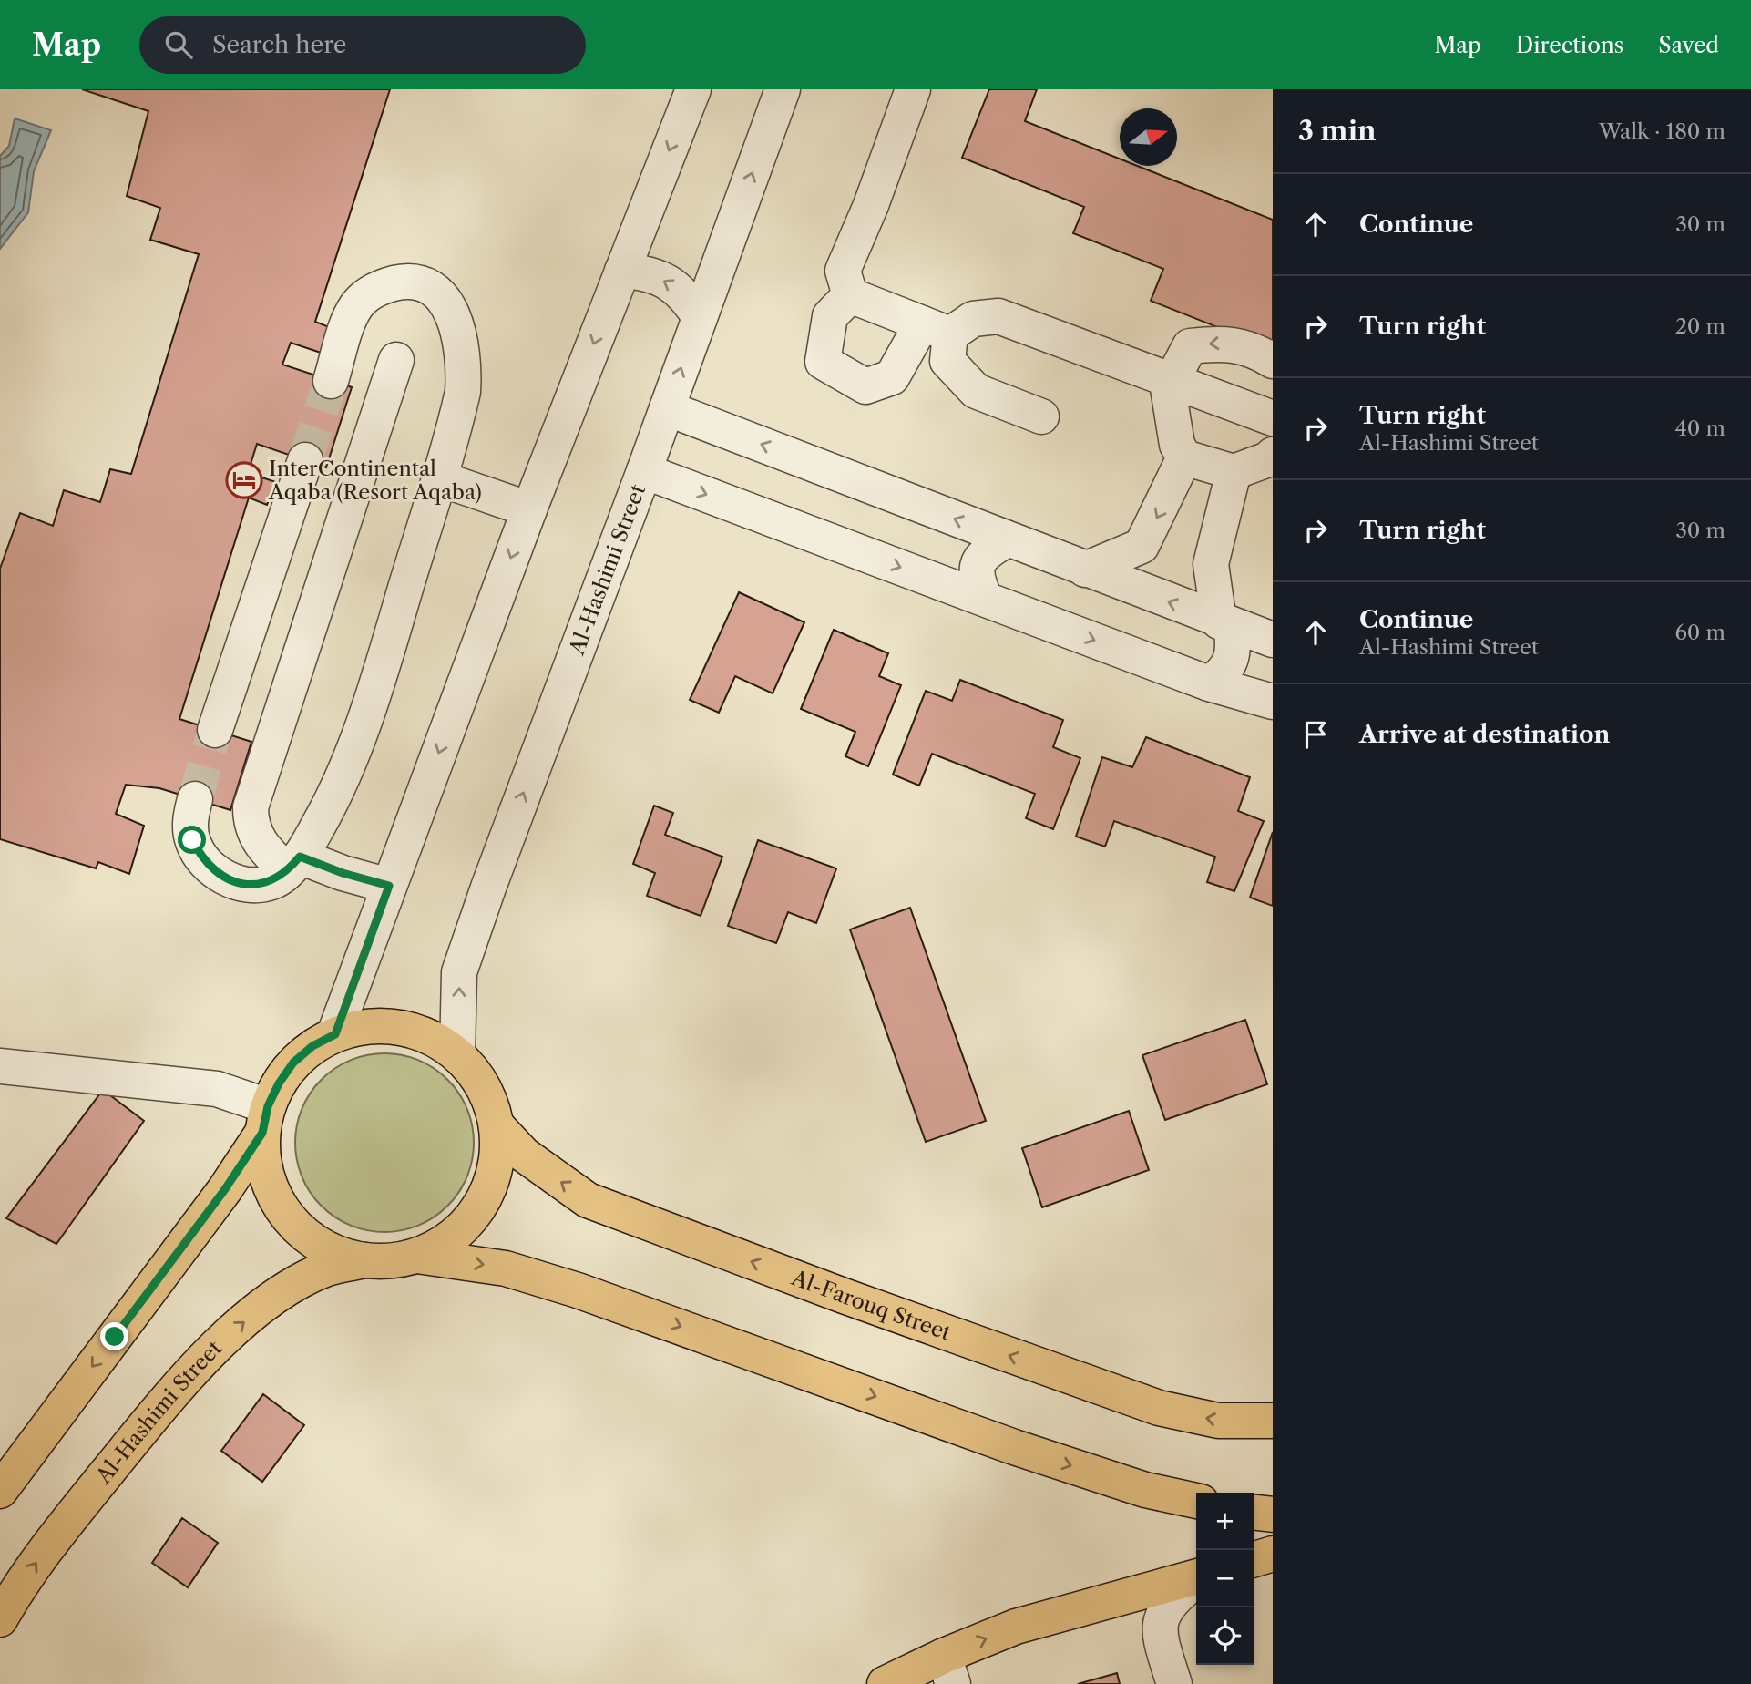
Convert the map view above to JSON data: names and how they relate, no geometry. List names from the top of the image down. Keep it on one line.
{"streets":{"main road":["Al-Hashimi Street","Al-Farouq Street"]},"places":{"hotel":["InterContinental Aqaba (Resort Aqaba)"]},"north":"right","page":{"header":"Map","search":"Search here","nav":["Map","Directions","Saved"],"heading":["3 min","Walk · 180 m"],"list":[["Continue","30 m"],["Turn right","20 m"],["Turn right","Al-Hashimi Street","40 m"],["Turn right","30 m"],["Continue","Al-Hashimi Street","60 m"],"Arrive at destination"],"map_buttons":["+","−"]}}
